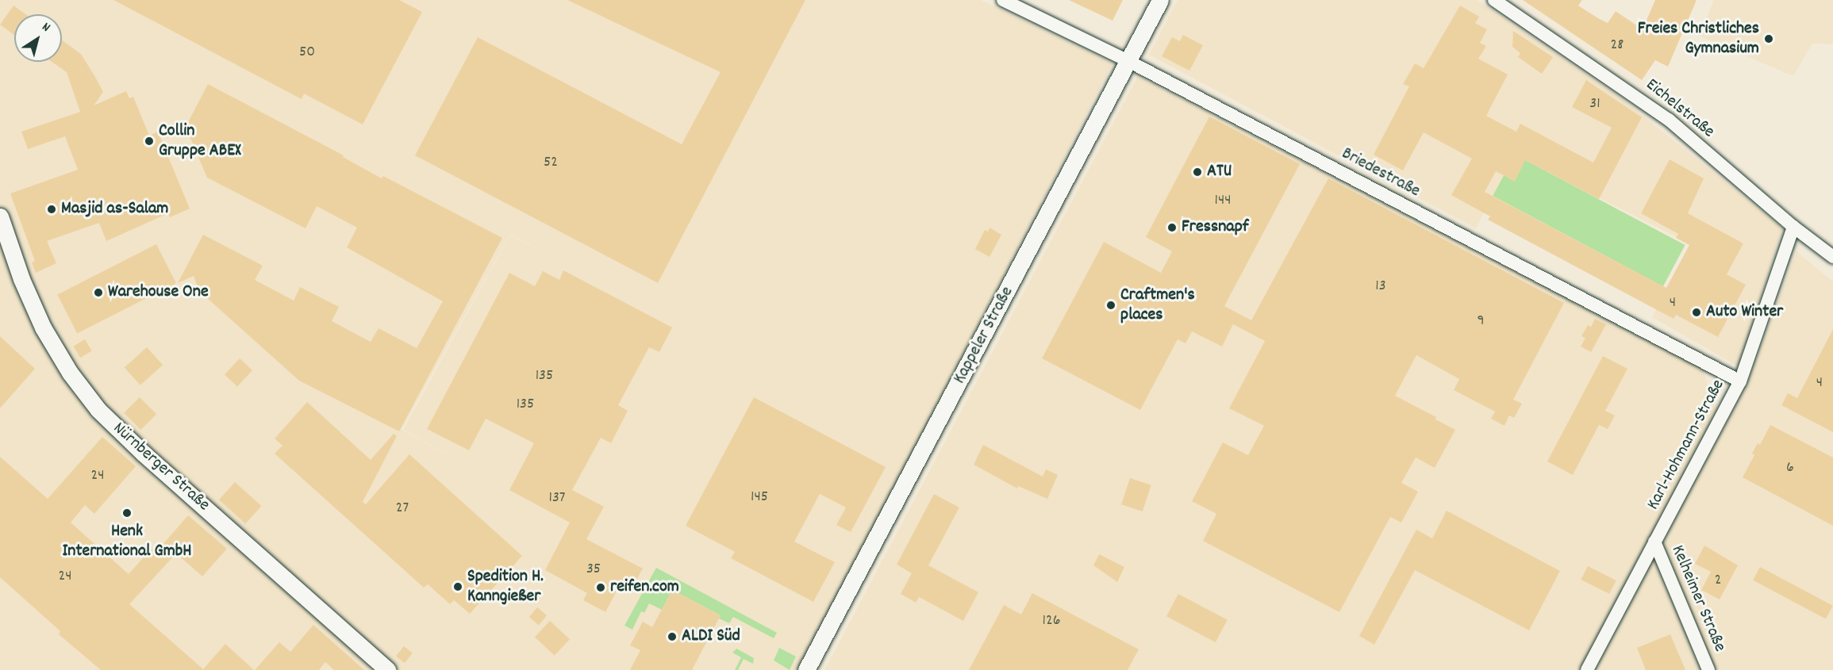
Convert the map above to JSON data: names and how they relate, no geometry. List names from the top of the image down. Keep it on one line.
{"streets":{"street":["Eichelstraße","Briedestraße","Kappeler Straße","Karl-Hohmann-Straße","Nürnberger Straße","Kelheimer Straße"]},"crossings":[["Eichelstraße","Karl-Hohmann-Straße"],["Briedestraße","Kappeler Straße"],["Briedestraße","Karl-Hohmann-Straße"],["Karl-Hohmann-Straße","Kelheimer Straße"]],"places":["Freies Christliches Gymnasium","Collin Gruppe ABEX","ATU","Masjid as-Salam","Fressnapf","Warehouse One","Craftmen's places","Auto Winter","Henk International GmbH","Spedition H. Kanngießer","reifen.com","ALDI Süd"],"house_numbers":["28","50","31","52","144","13","4","9","135","4","135","6","24","145","137","27","35","24","2","126"],"north":"top right"}
